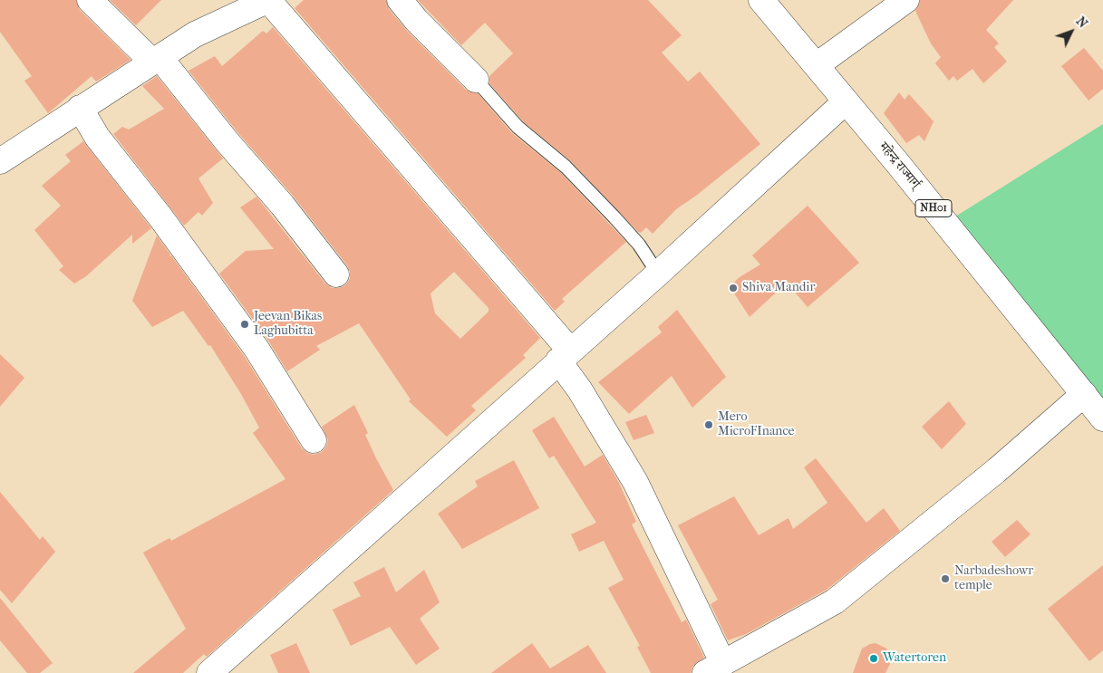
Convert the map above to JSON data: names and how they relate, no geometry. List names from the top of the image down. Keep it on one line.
{"streets":{"main road":["महेन्द्र राज्मार्ग्","NH01"]},"places":["Shiva Mandir","Jeevan Bikas Laghubitta","Mero MicroFInance","Narbadeshowr temple","Watertoren"],"north":"top right"}
